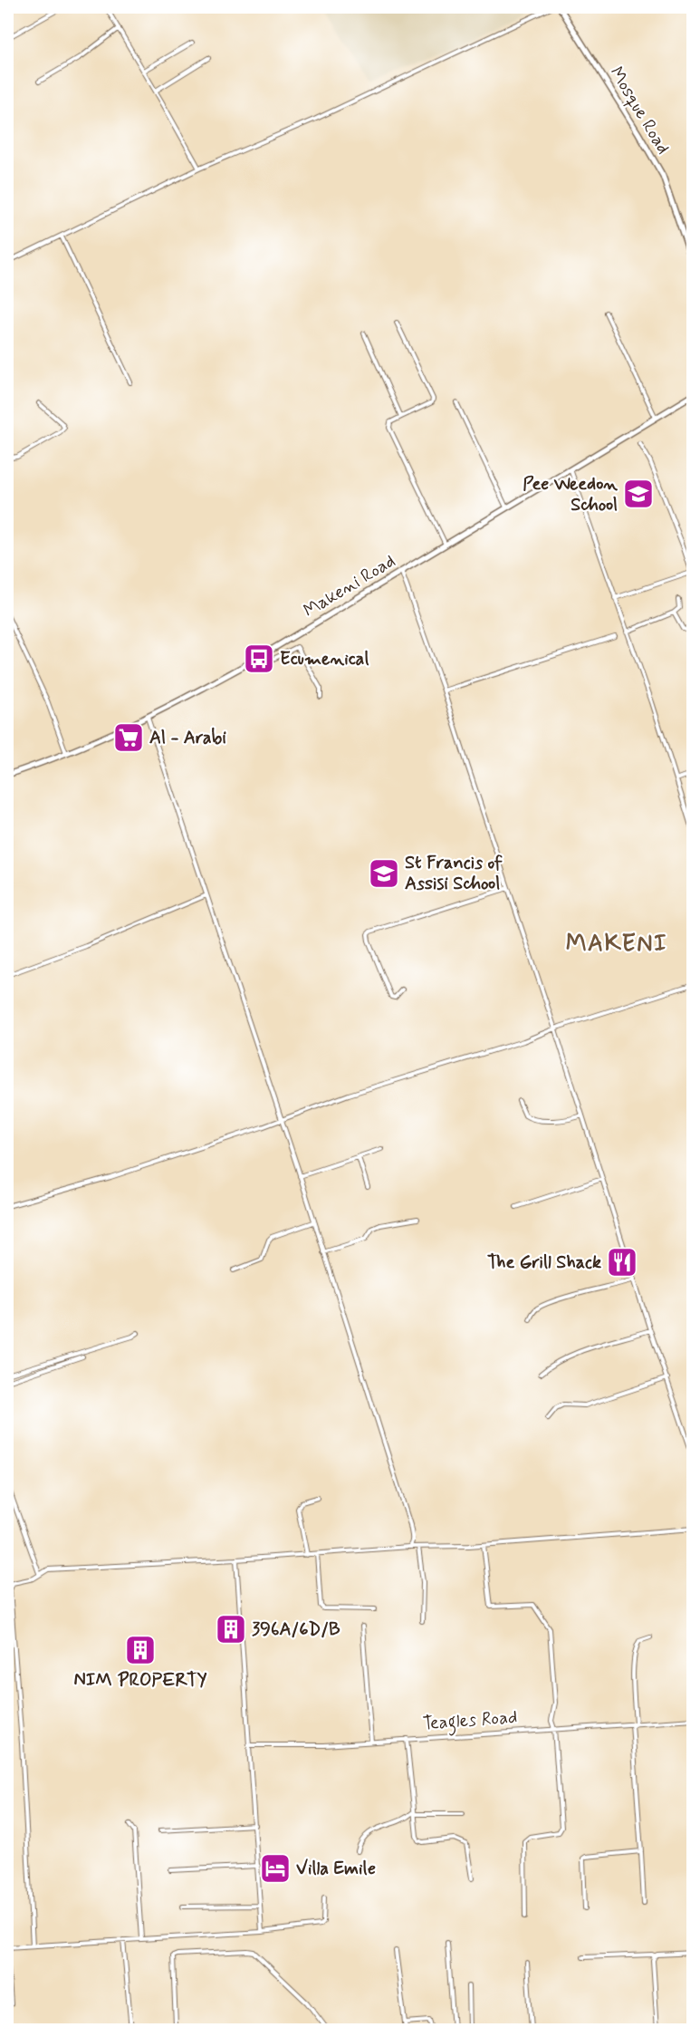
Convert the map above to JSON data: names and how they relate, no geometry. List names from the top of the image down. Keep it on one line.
{"streets":{"main road":["Mosque Road","Makeni Road"],"street":["Teagles Road"]},"districts":["MAKENI"],"places":{"school or university":["Pee Weedon School","St Francis of Assisi School"],"bus stop":["Ecumenical"],"supermarket":["Al - Arabi"],"restaurant":["The Grill Shack"],"building":["396A/6D/B","NIM PROPERTY"],"hotel":["Villa Emile"]}}
